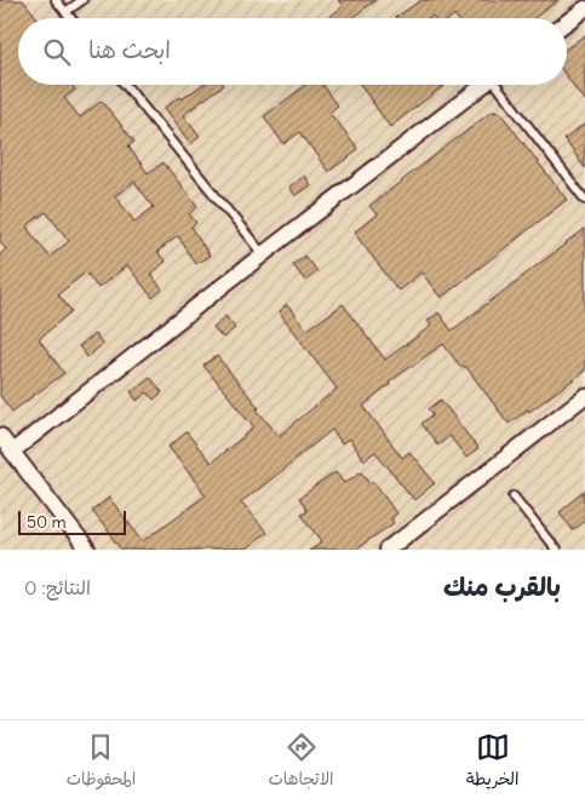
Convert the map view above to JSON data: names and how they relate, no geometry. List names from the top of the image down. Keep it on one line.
{"scale_bar":"50 m","page":{"search":"ابحث هنا","scale":"50 m","heading":["بالقرب منك","النتائج: 0"],"nav":["الخريطة","الاتجاهات","المحفوظات"]}}
